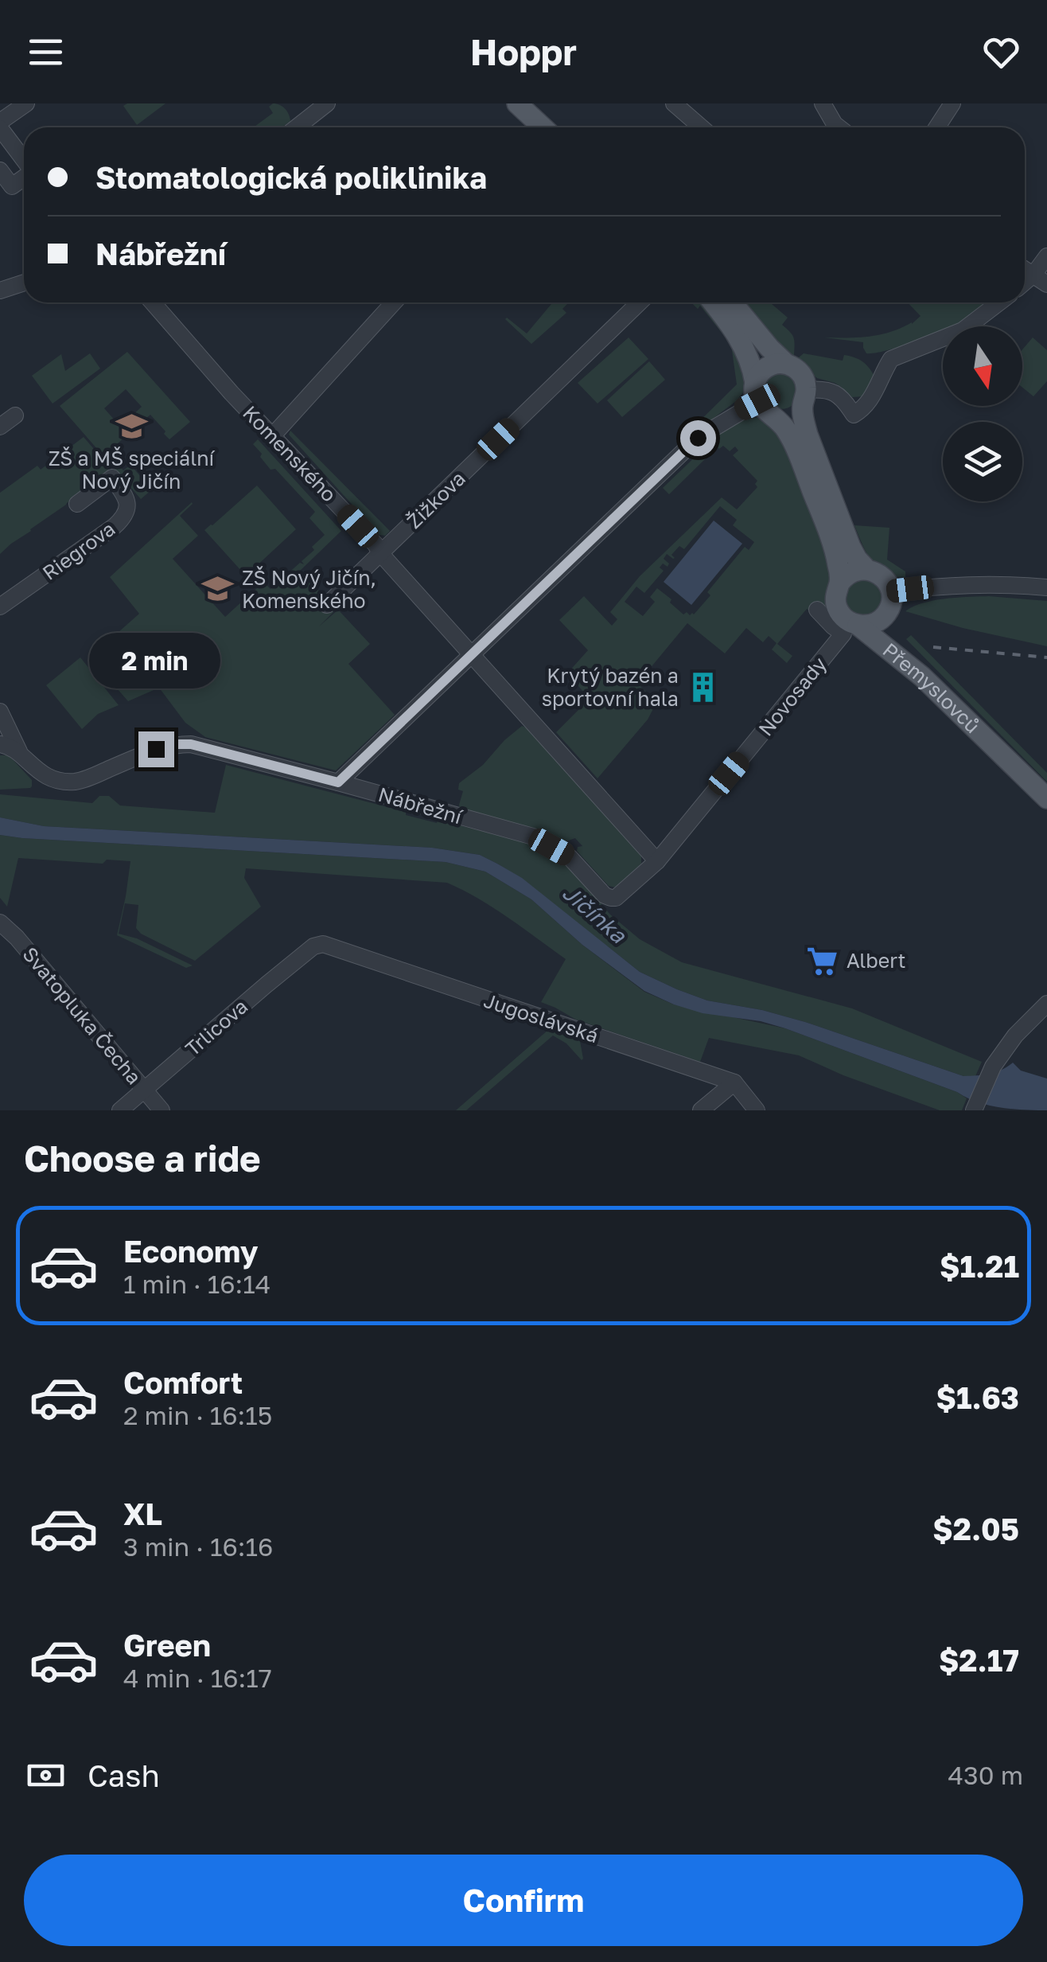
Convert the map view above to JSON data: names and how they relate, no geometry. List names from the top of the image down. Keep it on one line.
{"streets":{"main road":["Přemyslovců"],"street":["Komenského","Žižkova","Riegrova","Novosady","Nábřežní","Svatopluka Čecha","Jugoslávská","Trlicova"]},"crossings":[["Komenského","Žižkova"],["Komenského","Novosady"],["Komenského","Nábřežní"],["Novosady","Nábřežní"],["Svatopluka Čecha","Trlicova"],["Jugoslávská","Trlicova"]],"water":["Jičínka"],"places":{"school or university":["ZŠ a MŠ speciální Nový Jičín","ZŠ Nový Jičín, Komenského"],"building":["Krytý bazén a sportovní hala"],"supermarket":["Albert"]},"north":"bottom","page":{"header":"Hoppr","banner":["Stomatologická poliklinika","Nábřežní"],"bubble":"2 min","heading":"Choose a ride","list":[{"name":"Economy","note":"1 min · 16:14","value":"$1.21"},{"name":"Comfort","note":"2 min · 16:15","value":"$1.63"},{"name":"XL","note":"3 min · 16:16","value":"$2.05"},{"name":"Green","note":"4 min · 16:17","value":"$2.17"}],"pay":["Cash","430 m"],"buttons":"Confirm"}}
